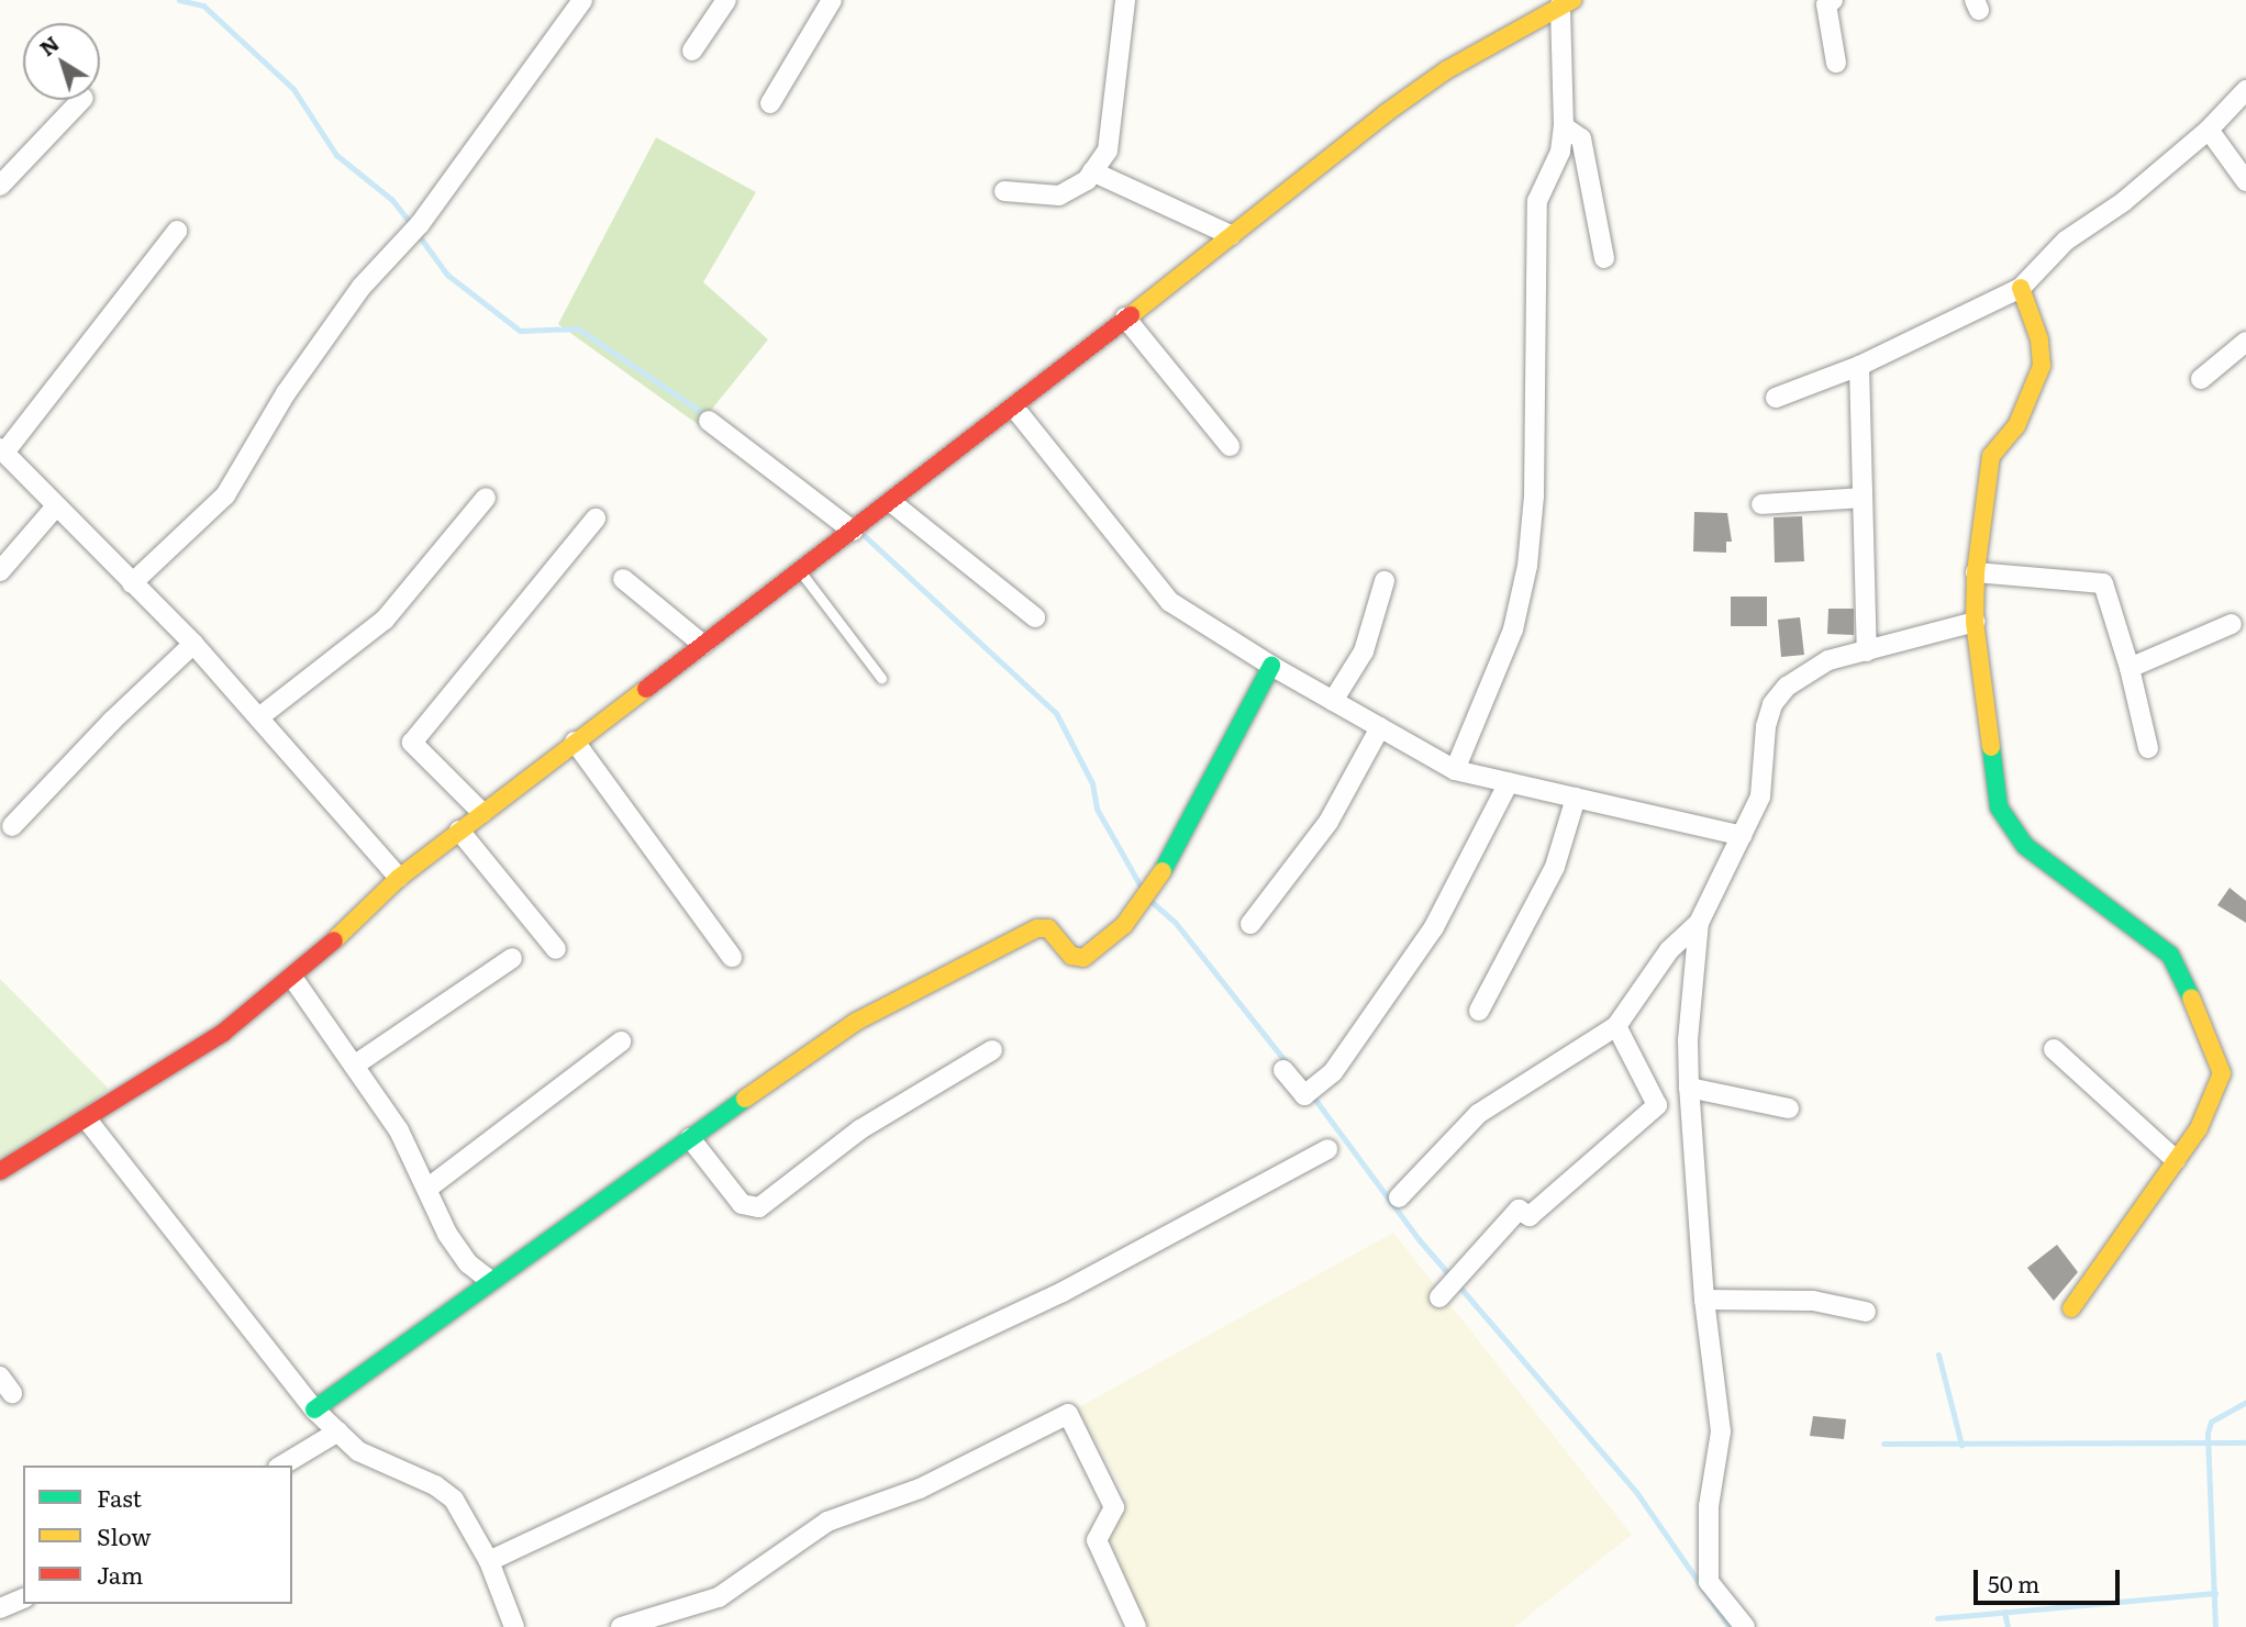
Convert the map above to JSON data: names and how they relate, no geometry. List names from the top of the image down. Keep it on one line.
{"legend":["Fast","Slow","Jam"],"scale_bar":"50 m","north":"top left"}
